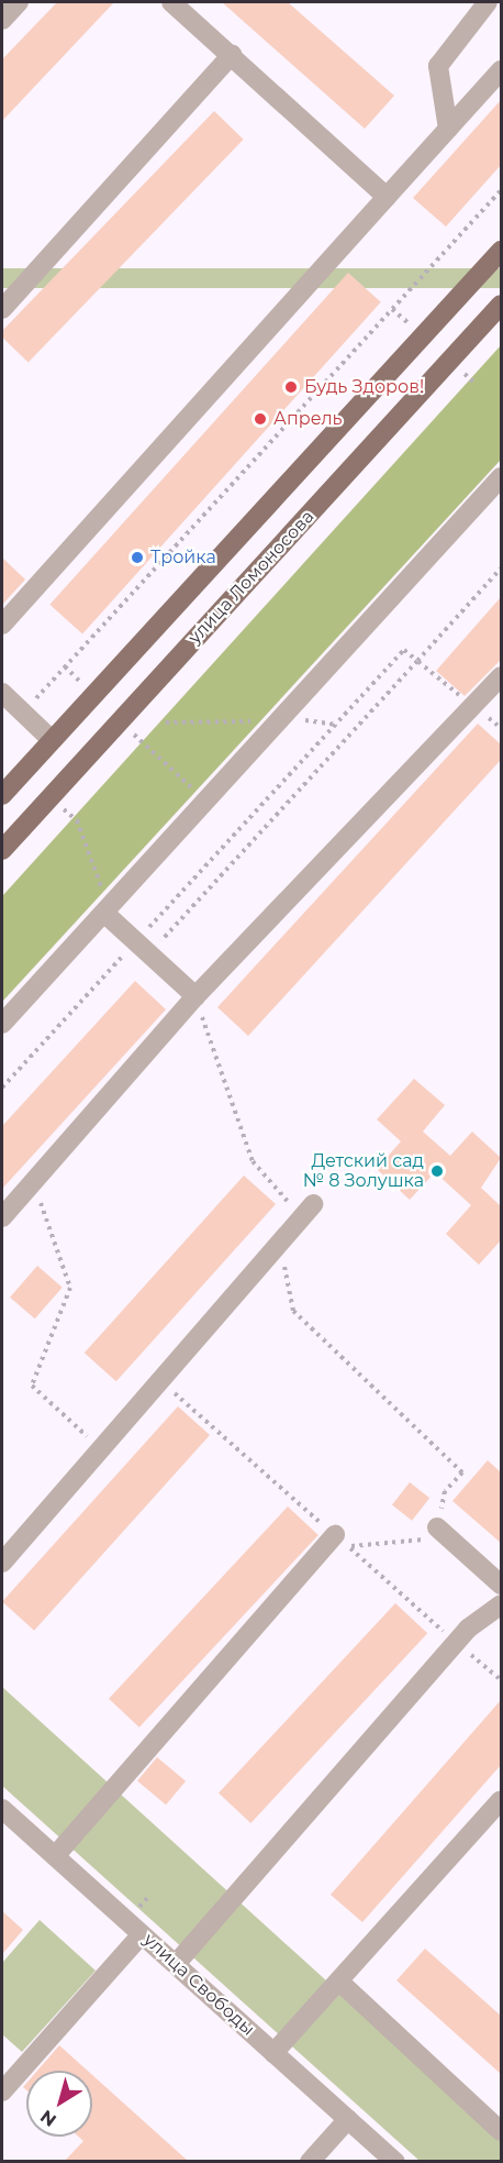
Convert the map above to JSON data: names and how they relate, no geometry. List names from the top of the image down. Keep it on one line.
{"streets":{"main road":["улица Ломоносова"],"street":["улица Свободы"]},"places":["Будь Здоров!","Апрель","Тройка","Детский сад № 8 Золушка"],"north":"bottom left"}
